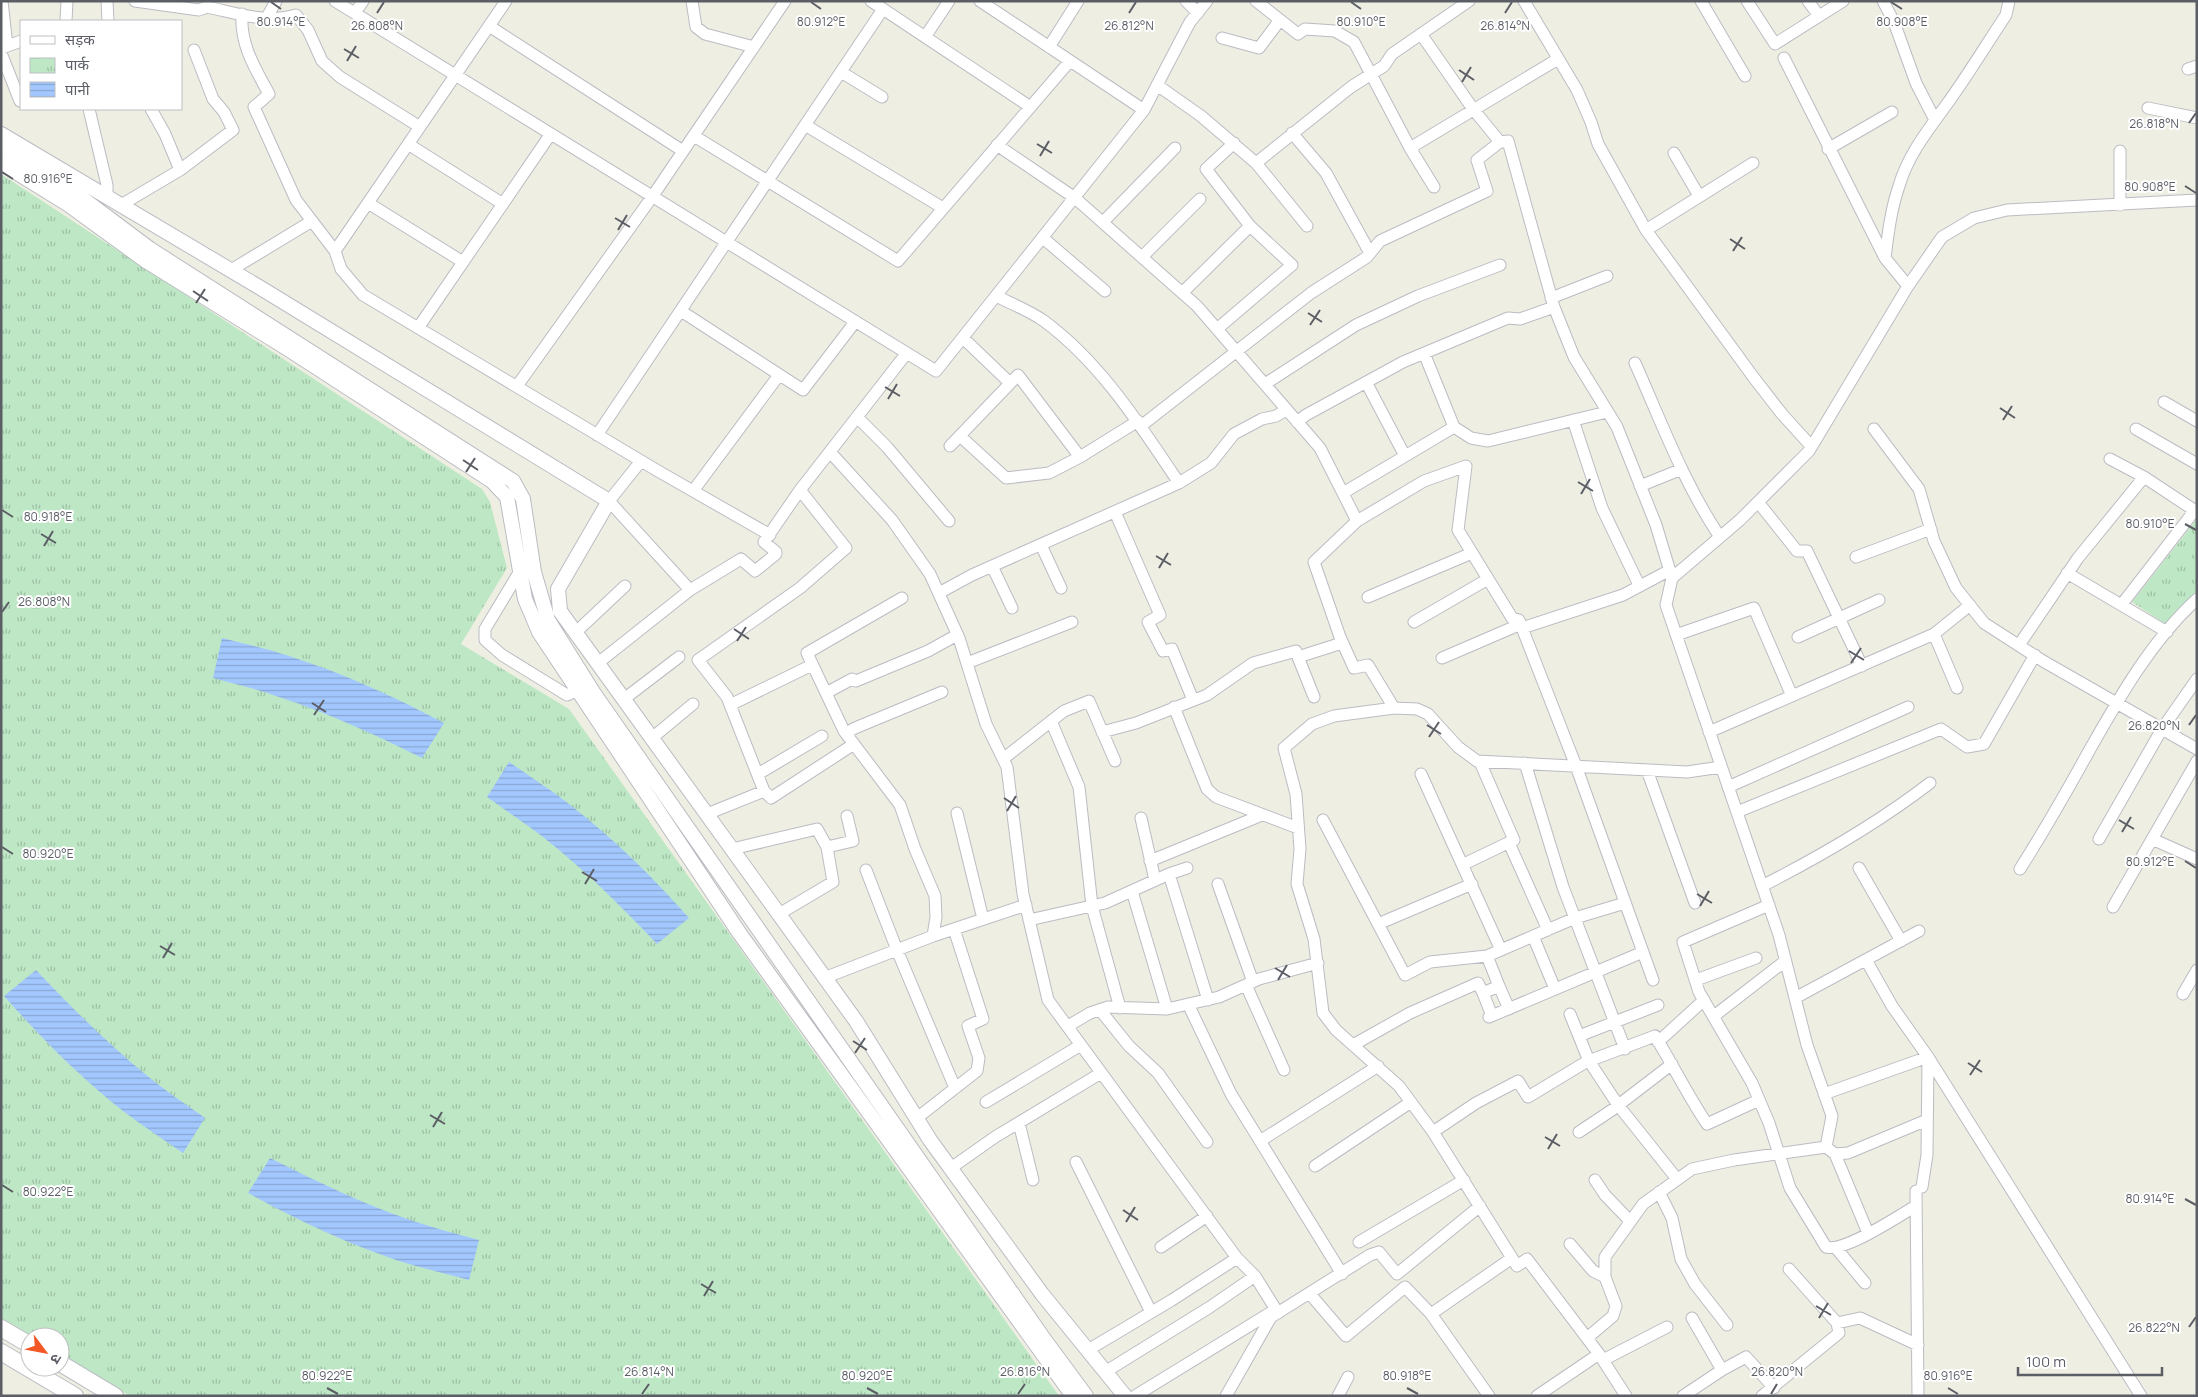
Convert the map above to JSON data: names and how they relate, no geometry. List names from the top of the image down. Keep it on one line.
{"legend":["सड़क","पार्क","पानी"],"scale_bar":"100 m","north":"bottom right","coordinates":["80.908°E","80.914°E","80.912°E","80.910°E","26.808°N","26.812°N","26.814°N","26.818°N","80.916°E","80.918°E","26.820°N","80.920°E","80.922°E","26.822°N","26.816°N"]}
